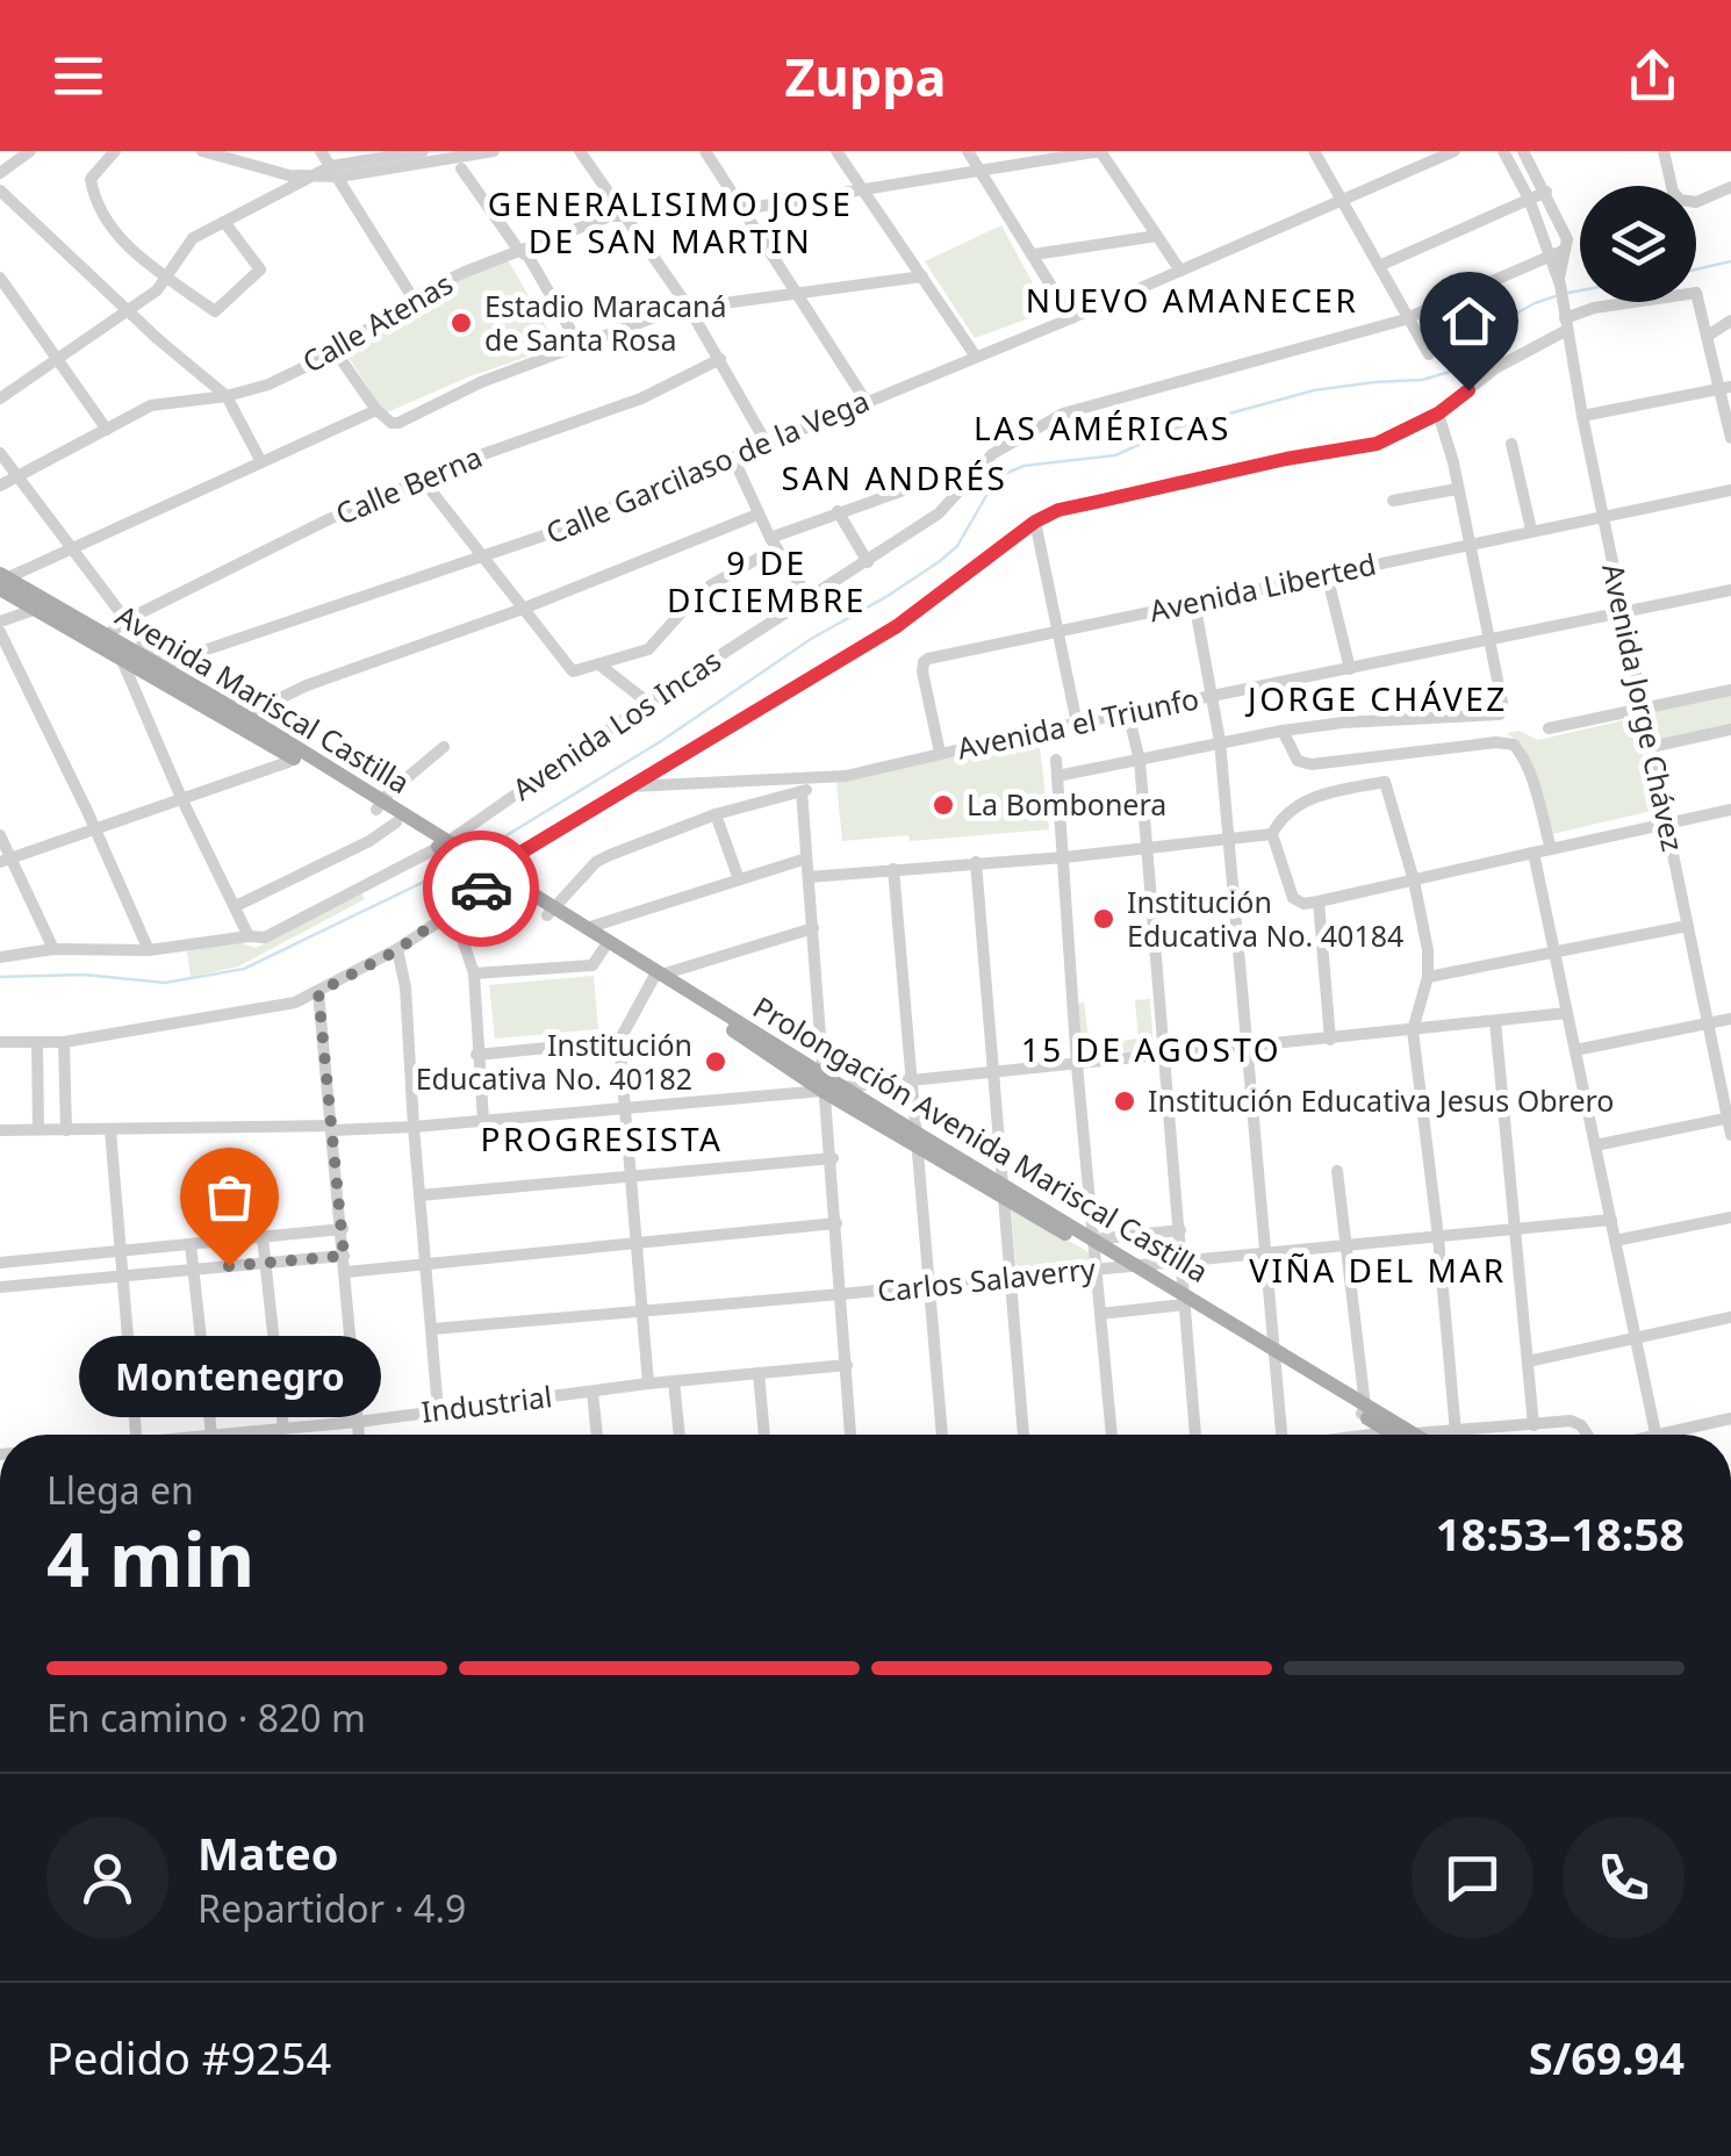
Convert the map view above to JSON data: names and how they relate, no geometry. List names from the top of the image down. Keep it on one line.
{"streets":{"main road":["Avenida Mariscal Castilla","Prolongación Avenida Mariscal Castilla"],"street":["Calle Atenas","Calle Garcilaso de la Vega","Calle Berna","Avenida Liberted","Avenida Jorge Chávez","Avenida el Triunfo","Avenida Los Incas","Carlos Salaverry","Industrial"]},"crossings":[["Calle Garcilaso de la Vega","Avenida Mariscal Castilla"],["Calle Berna","Avenida Mariscal Castilla"],["Avenida Liberted","Avenida Jorge Chávez"],["Avenida Liberted","Avenida el Triunfo"],["Avenida Mariscal Castilla","Avenida Los Incas"],["Avenida Mariscal Castilla","Prolongación Avenida Mariscal Castilla"],["Avenida Jorge Chávez","Avenida el Triunfo"],["Prolongación Avenida Mariscal Castilla","Carlos Salaverry"]],"districts":["GENERALISIMO JOSE DE SAN MARTIN","NUEVO AMANECER","LAS AMÉRICAS","SAN ANDRÉS","9 DE DICIEMBRE","JORGE CHÁVEZ","15 DE AGOSTO","PROGRESISTA","VIÑA DEL MAR"],"places":["Estadio Maracaná de Santa Rosa","La Bombonera","Institución Educativa No. 40184","Institución Educativa No. 40182","Institución Educativa Jesus Obrero","Montenegro"],"page":{"header":"Zuppa","bubble":"Montenegro","heading":["4 min","Llega en","18:53–18:58"],"panel":["Mateo","Repartidor · 4.9","Pedido #9254","S/69.94"],"bar":"En camino · 820 m"}}
